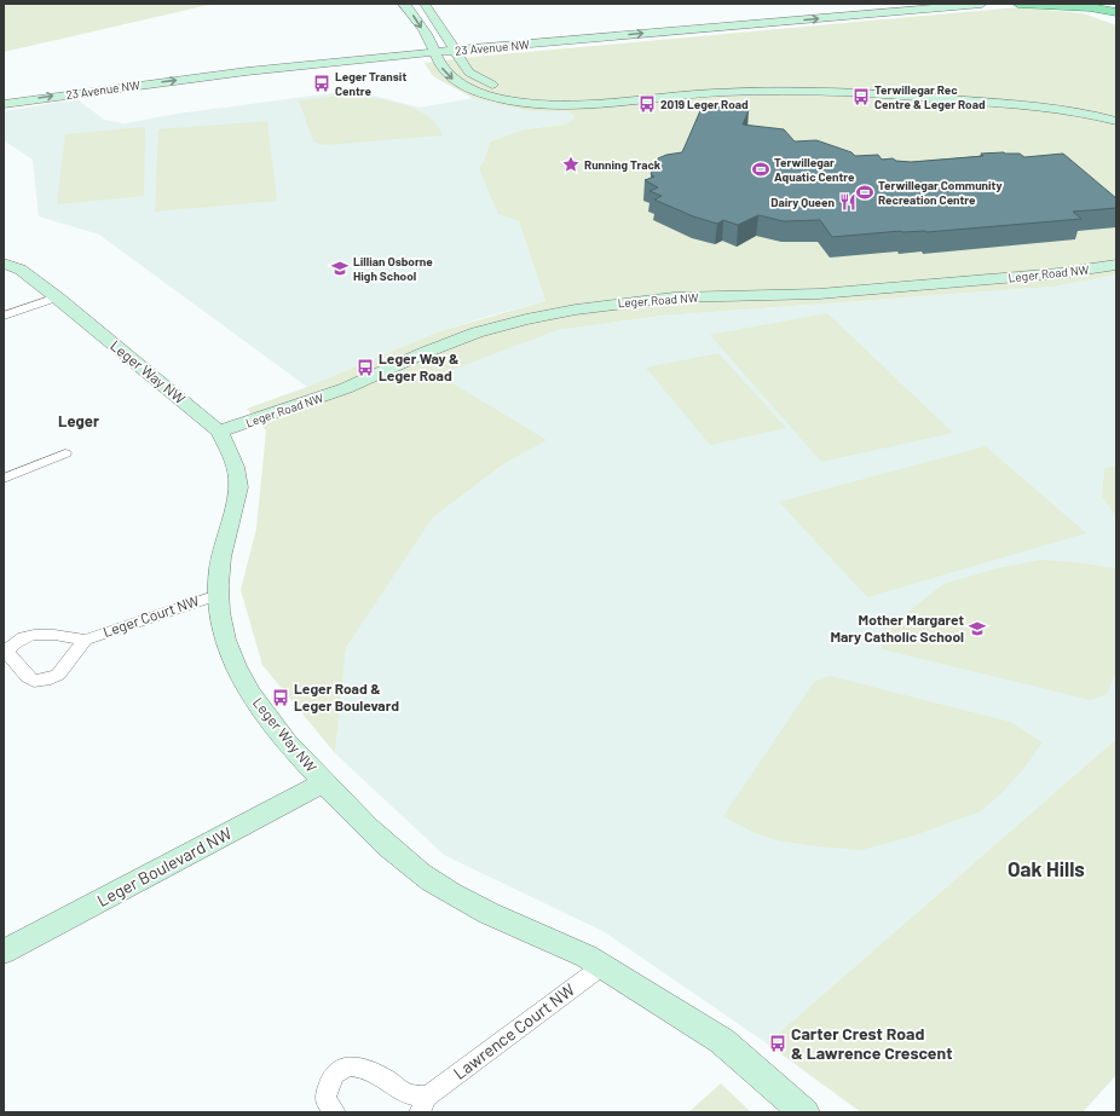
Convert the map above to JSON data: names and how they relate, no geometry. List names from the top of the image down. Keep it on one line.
{"streets":{"street":["23 Avenue NW","Leger Road NW","Leger Way NW","Leger Court NW","Leger Boulevard NW","Lawrence Court NW"]},"crossings":[["Leger Road NW","Leger Way NW"],["Leger Way NW","Leger Court NW"],["Leger Way NW","Leger Boulevard NW"],["Leger Way NW","Lawrence Court NW"]],"districts":["Leger","Oak Hills"],"places":{"bus stop":["Leger Transit Centre","Terwillegar Rec Centre & Leger Road","2019 Leger Road","Leger Way & Leger Road","Leger Road & Leger Boulevard","Carter Crest Road & Lawrence Crescent"],"place":["Running Track"],"sports":["Terwillegar Aquatic Centre","Terwillegar Community Recreation Centre"],"restaurant":["Dairy Queen"],"school or university":["Lillian Osborne High School","Mother Margaret Mary Catholic School"]}}
